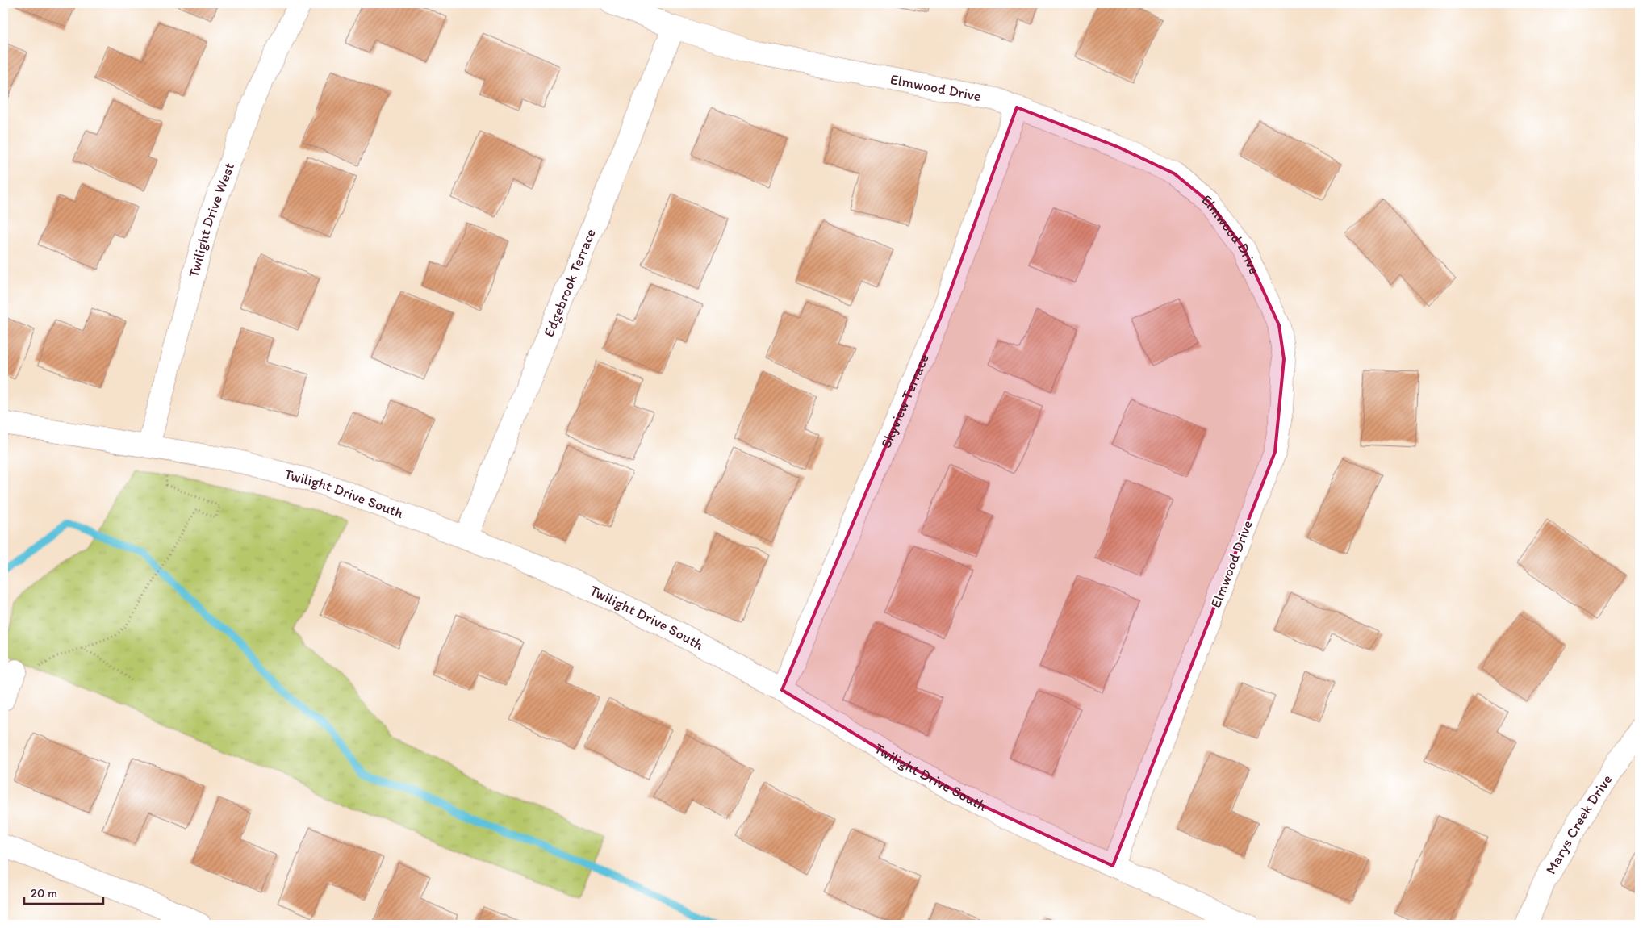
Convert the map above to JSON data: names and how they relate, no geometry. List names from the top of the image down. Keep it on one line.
{"streets":{"street":["Elmwood Drive","Twilight Drive West","Edgebrook Terrace","Skyview Terrace","Twilight Drive South","Marys Creek Drive"]},"crossings":[["Elmwood Drive","Edgebrook Terrace"],["Elmwood Drive","Skyview Terrace"],["Elmwood Drive","Twilight Drive South"],["Twilight Drive West","Twilight Drive South"],["Edgebrook Terrace","Twilight Drive South"],["Skyview Terrace","Twilight Drive South"]],"scale_bar":"20 m"}
